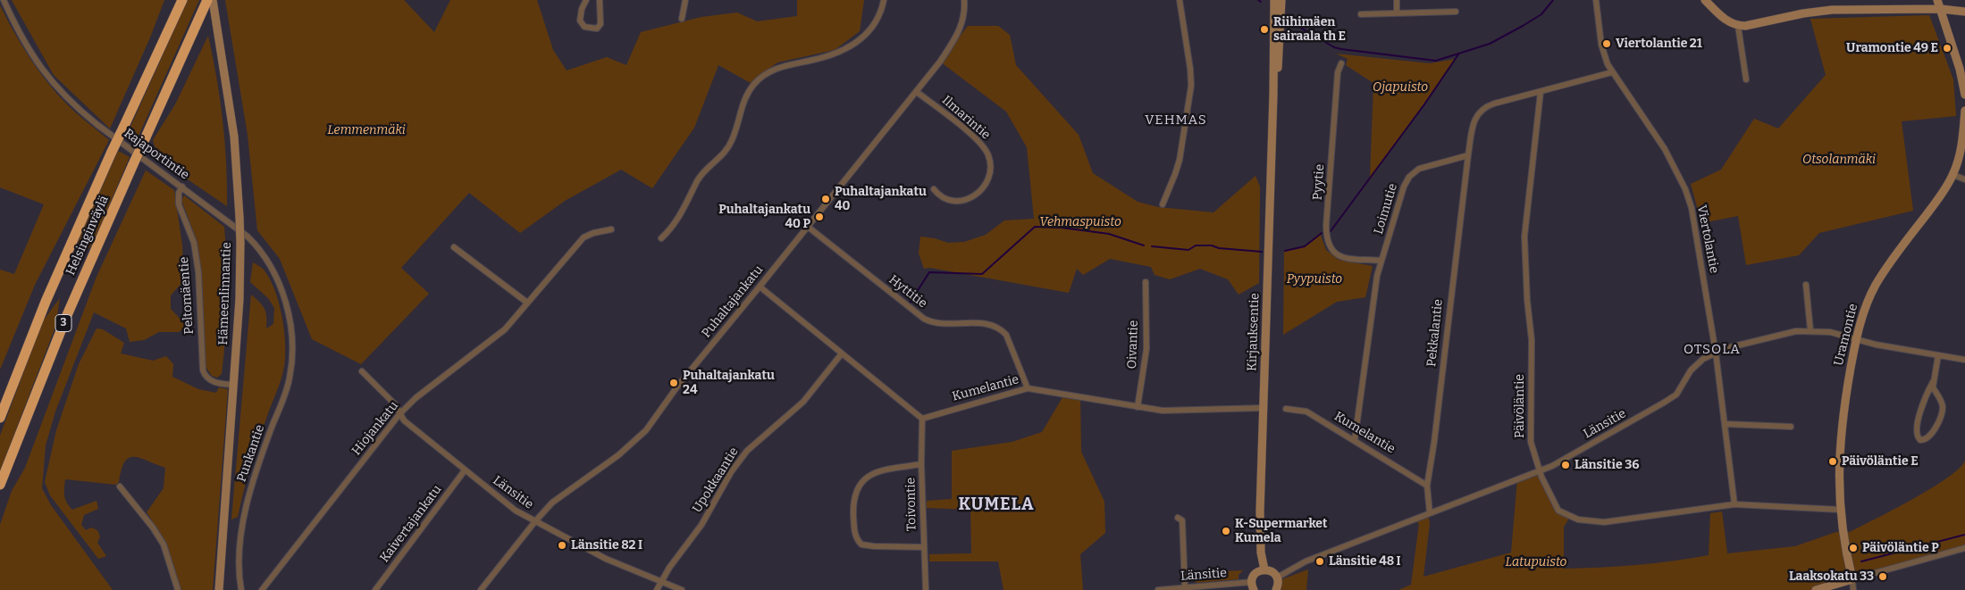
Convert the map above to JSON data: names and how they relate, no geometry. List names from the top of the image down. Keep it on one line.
{"streets":{"highway":["Helsinginväylä","3"],"street":["Ilmarintie","Rajaportintie","Pyytie","Loimutie","Viertolantie","Hyttitie","Hämeenlinnantie","Peltomäentie","Puhaltajankatu","Kirjauksentie","Pekkalantie","Uramontie","Oivantie","Kumelantie","Päivöläntie","Länsitie","Hiojankatu","Punkantie","Upokkaantie","Toivontie","Kaivertajankatu"]},"crossings":[["Ilmarintie","Puhaltajankatu"],["Rajaportintie","Peltomäentie"],["Rajaportintie","Punkantie"],["Pyytie","Loimutie"],["Loimutie","Pekkalantie"],["Loimutie","Kumelantie"],["Viertolantie","Päivöläntie"],["Viertolantie","Länsitie"],["Hyttitie","Puhaltajankatu"],["Hyttitie","Kumelantie"],["Hämeenlinnantie","Peltomäentie"],["Puhaltajankatu","Länsitie"],["Kirjauksentie","Kumelantie"],["Pekkalantie","Kumelantie"],["Pekkalantie","Länsitie"],["Uramontie","Päivöläntie"],["Uramontie","Länsitie"],["Oivantie","Kumelantie"],["Kumelantie","Toivontie"],["Päivöläntie","Länsitie"],["Länsitie","Hiojankatu"],["Länsitie","Upokkaantie"],["Länsitie","Kaivertajankatu"]],"districts":["VEHMAS","OTSOLA","KUMELA"],"parks":["Ojapuisto","Lemmenmäki","Otsolanmäki","Vehmaspuisto","Pyypuisto","Latupuisto"],"places":["Riihimäen sairaala th E","Viertolantie 21","Uramontie 49 E","Puhaltajankatu 40","Puhaltajankatu 40 P","Puhaltajankatu 24","Päivöläntie E","Länsitie 36","K-Supermarket Kumela","Länsitie 82 I","Päivöläntie P","Länsitie 48 I","Laaksokatu 33"]}
